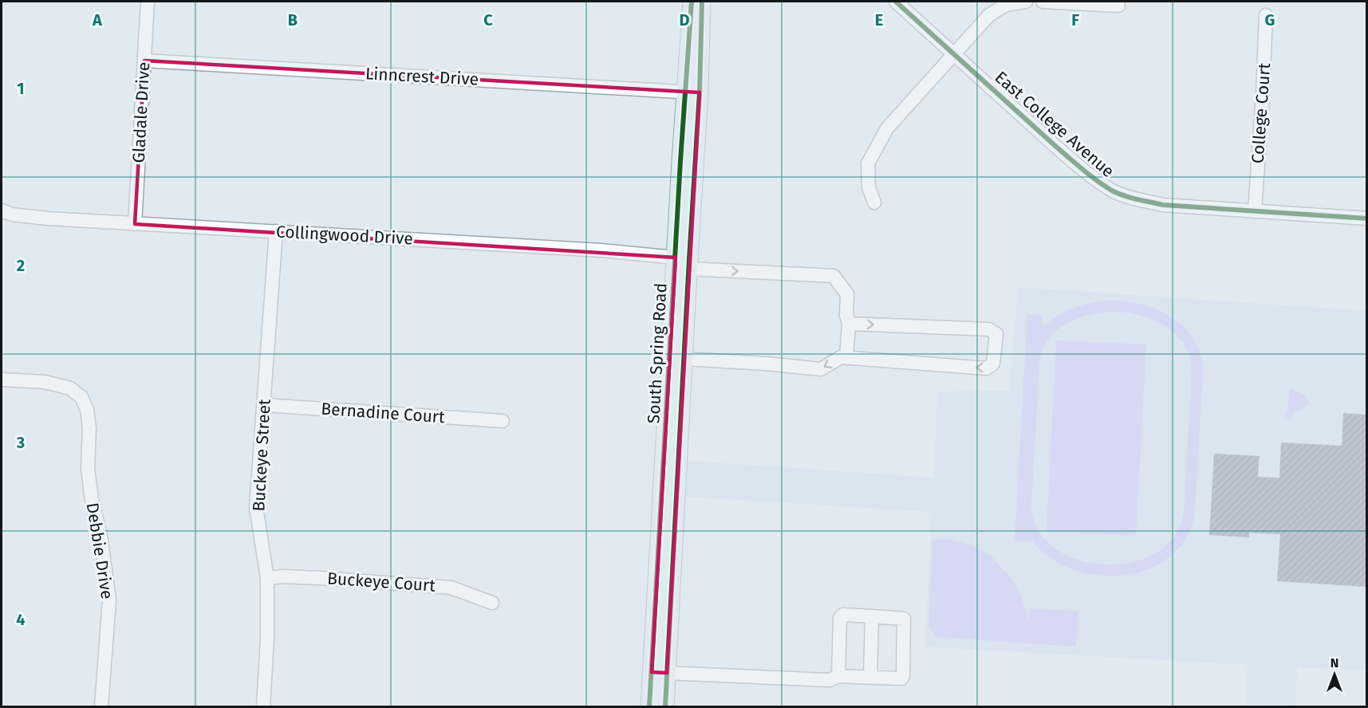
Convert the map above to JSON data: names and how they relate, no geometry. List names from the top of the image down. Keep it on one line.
{"streets":{"main road":["South Spring Road"],"street":["Linncrest Drive","Gladale Drive","College Court","East College Avenue","Collingwood Drive","Bernadine Court","Buckeye Street","Debbie Drive","Buckeye Court"]},"crossings":[["Linncrest Drive","Gladale Drive"],["Linncrest Drive","South Spring Road"],["Gladale Drive","Collingwood Drive"],["College Court","East College Avenue"],["Collingwood Drive","South Spring Road"],["Collingwood Drive","Buckeye Street"],["Bernadine Court","Buckeye Street"],["Buckeye Street","Buckeye Court"]],"north":"top","grid":{"columns":["A","B","C","D","E","F","G"],"rows":["1","2","3","4"]}}
